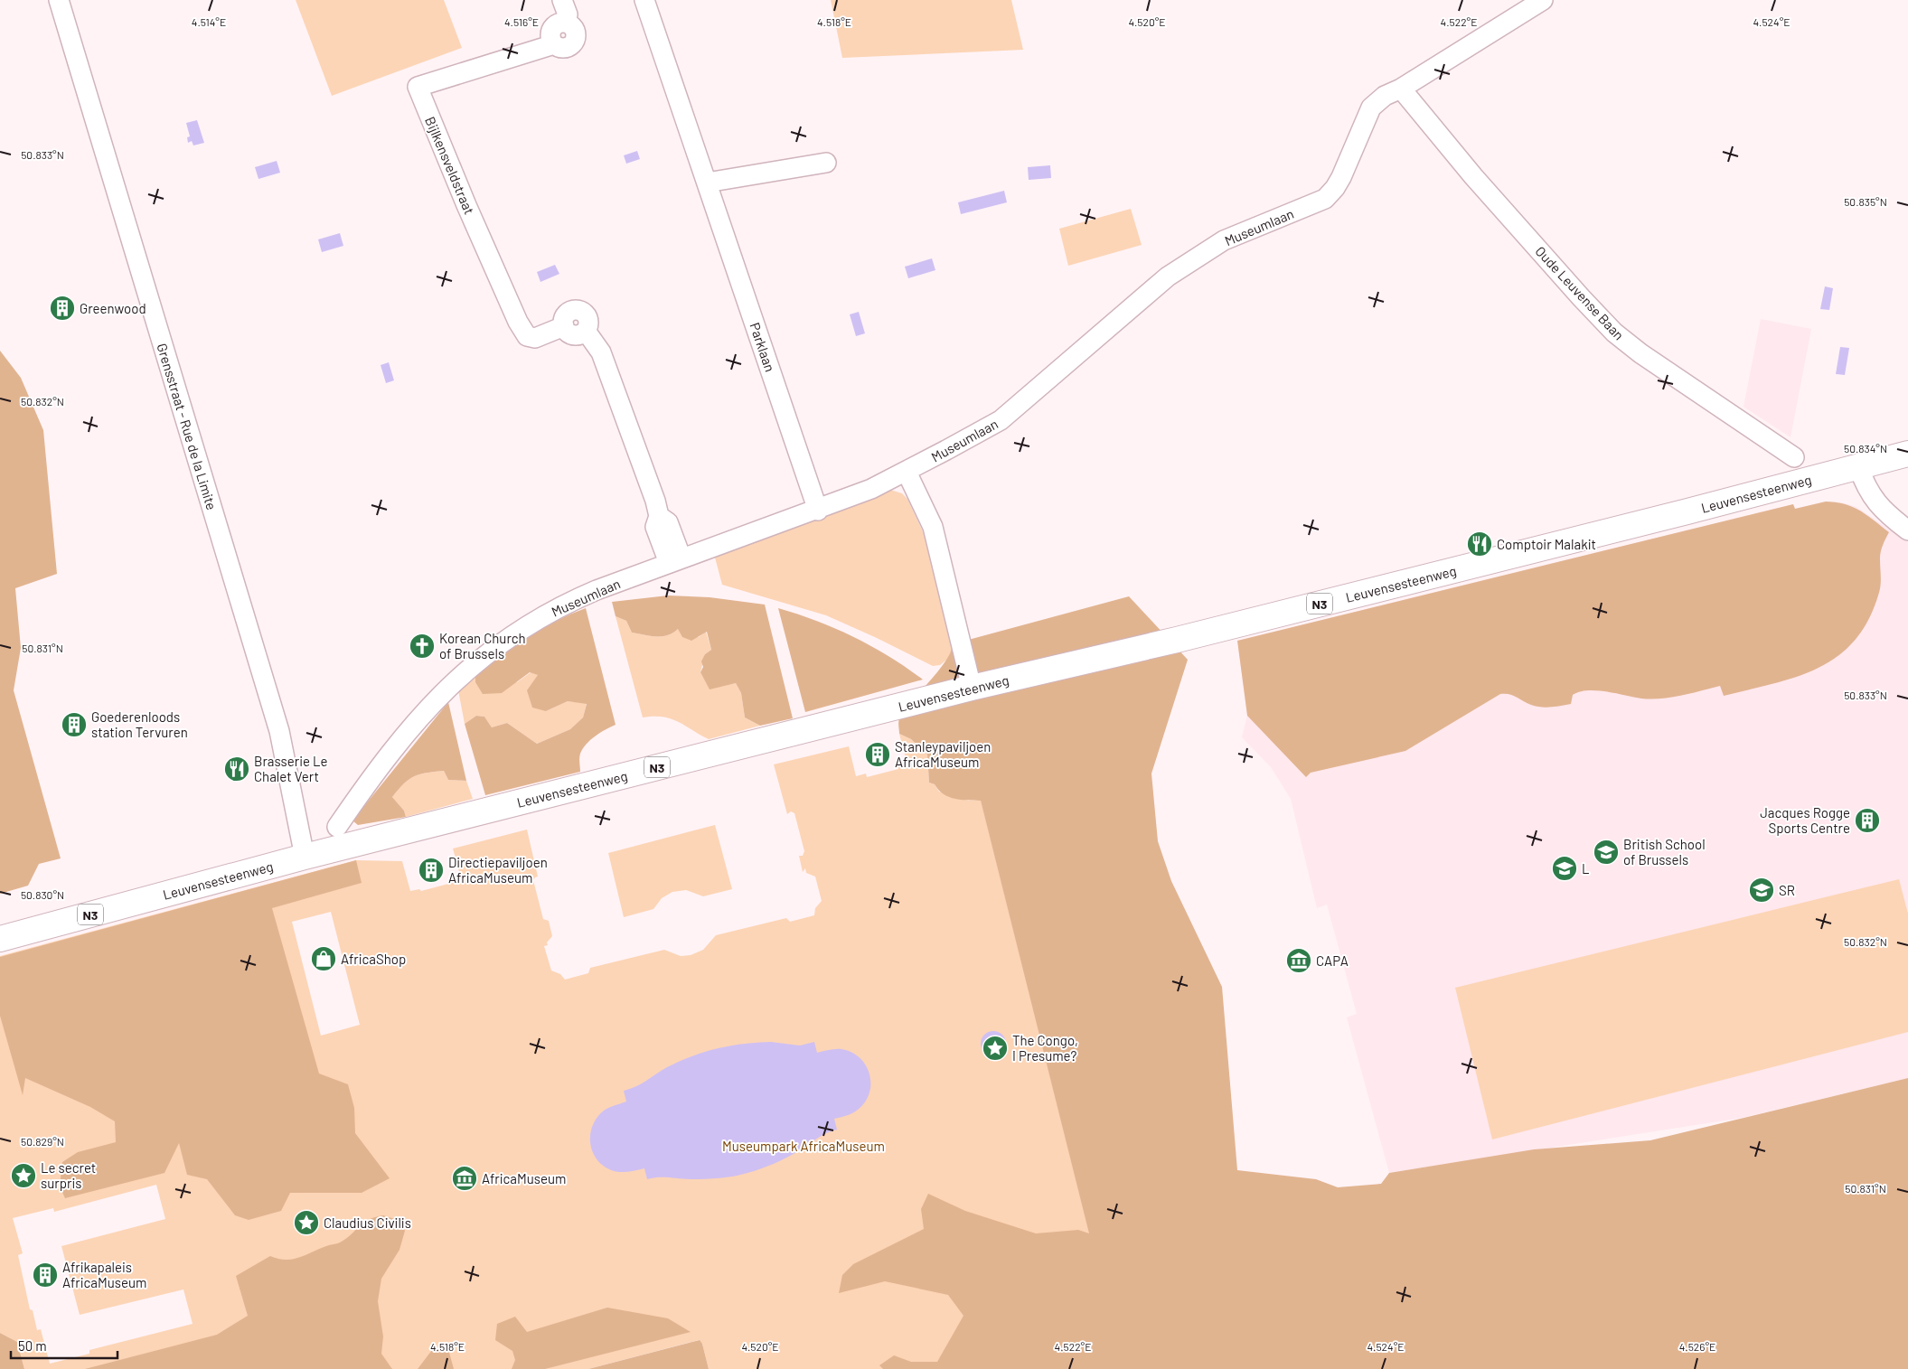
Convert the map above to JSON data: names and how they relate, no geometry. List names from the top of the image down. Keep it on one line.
{"streets":{"main road":["Leuvensesteenweg","N3"],"street":["Bijlkensveldstraat","Museumlaan","Oude Leuvense Baan","Parklaan","Grensstraat - Rue de la Limite"]},"crossings":[["Bijlkensveldstraat","Museumlaan"],["Museumlaan","Oude Leuvense Baan"],["Museumlaan","Parklaan"],["Grensstraat - Rue de la Limite","Leuvensesteenweg"]],"parks":["Museumpark AfricaMuseum"],"places":{"building":["Greenwood","Goederenloods station Tervuren","Stanleypaviljoen AfricaMuseum","Jacques Rogge Sports Centre","Directiepaviljoen AfricaMuseum","Afrikapaleis AfricaMuseum"],"restaurant":["Comptoir Malakit","Brasserie Le Chalet Vert"],"church":["Korean Church of Brussels"],"school or university":["British School of Brussels","L","SR"],"shop":["AfricaShop"],"museum":["CAPA","AfricaMuseum"],"place":["The Congo, I Presume?","Le secret surpris","Claudius Civilis"]},"scale_bar":"50 m","coordinates":["4.514°E","4.516°E","4.518°E","4.520°E","4.522°E","4.524°E","50.833°N","50.835°N","50.832°N","50.834°N","50.831°N","50.830°N","50.829°N","4.526°E"]}
